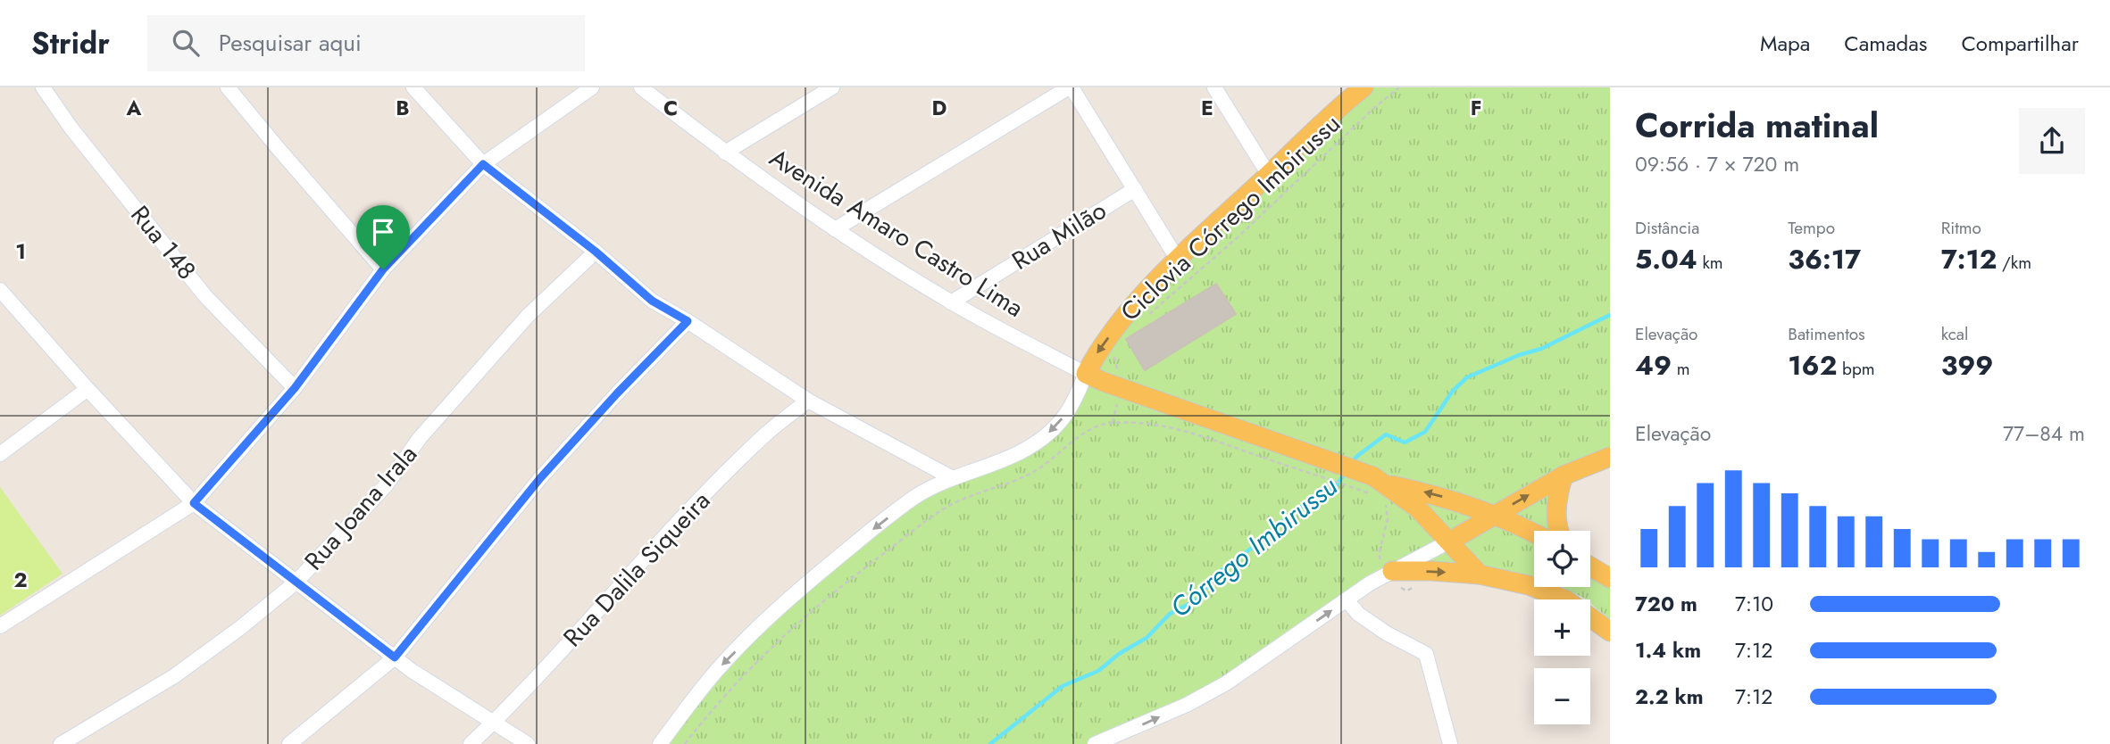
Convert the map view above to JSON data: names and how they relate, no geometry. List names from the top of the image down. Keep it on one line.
{"streets":{"main road":["Avenida Amaro Castro Lima"],"street":["Rua Milão","Rua 148","Rua Joana Irala","Rua Dalila Siqueira"],"path":["Ciclovia Córrego Imbirussu"]},"crossings":[["Ciclovia Córrego Imbirussu","Avenida Amaro Castro Lima"],["Avenida Amaro Castro Lima","Rua Milão"]],"water":["Córrego Imbirussu"],"page":{"header":"Stridr","search":"Pesquisar aqui","nav":["Mapa","Camadas","Compartilhar"],"heading":["Corrida matinal","09:56 · 7 × 720 m"],"stats":[["Distância","5.04 km"],["Tempo","36:17"],["Ritmo","7:12 /km"],["Elevação","49 m"],["Batimentos","162 bpm"],["kcal","399"]],"chart":["Elevação","77–84 m"],"map_buttons":["+","−"],"list":[{"name":"720 m","note":"7:10"},{"name":"1.4 km","note":"7:12"},{"name":"2.2 km","note":"7:12"}]},"grid":{"columns":["A","B","C","D","E","F"],"rows":["1","2"]}}
